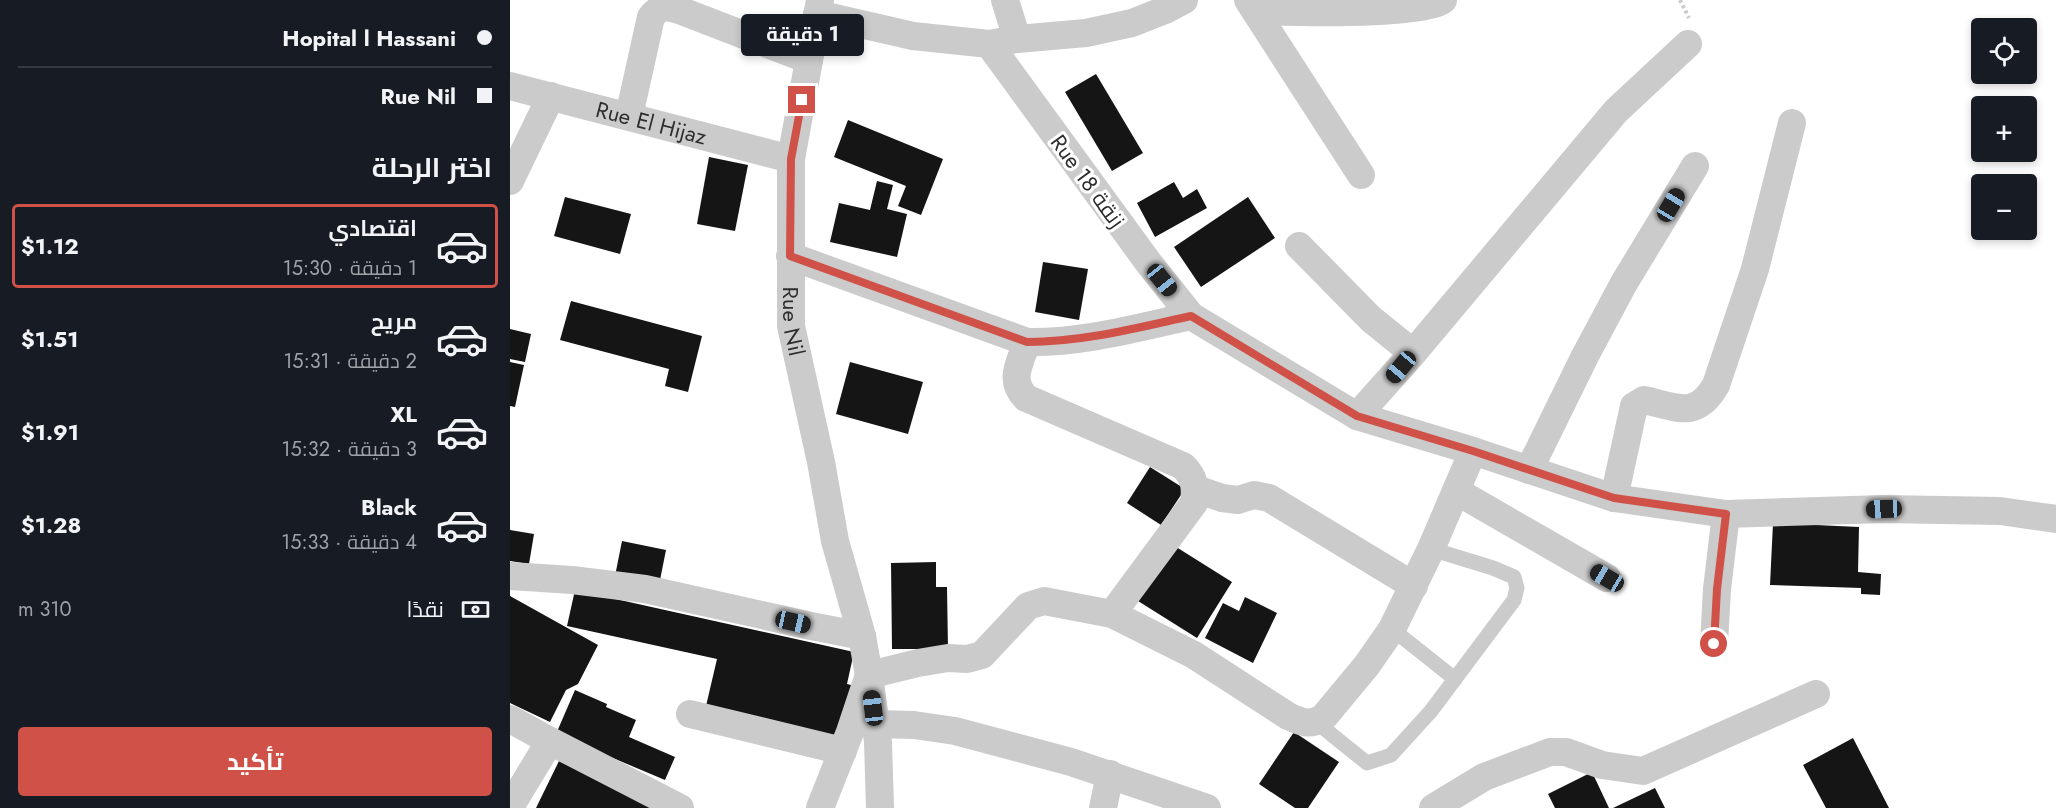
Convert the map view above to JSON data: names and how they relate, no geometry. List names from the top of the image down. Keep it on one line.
{"streets":{"street":["Rue El Hijaz","Rue 18 زنقة","Rue Nil"]},"crossings":[["Rue El Hijaz","Rue Nil"]],"page":{"banner":["Hopital l Hassani","Rue Nil"],"bubble":"1 دقيقة","map_buttons":["+","−"],"heading":"اختر الرحلة","list":[{"name":"اقتصادي","note":"1 دقيقة · 15:30","value":"$1.12"},{"name":"مريح","note":"2 دقيقة · 15:31","value":"$1.51"},{"name":"XL","note":"3 دقيقة · 15:32","value":"$1.91"},{"name":"Black","note":"4 دقيقة · 15:33","value":"$1.28"}],"pay":["نقدًا","310 m"],"buttons":"تأكيد"}}
